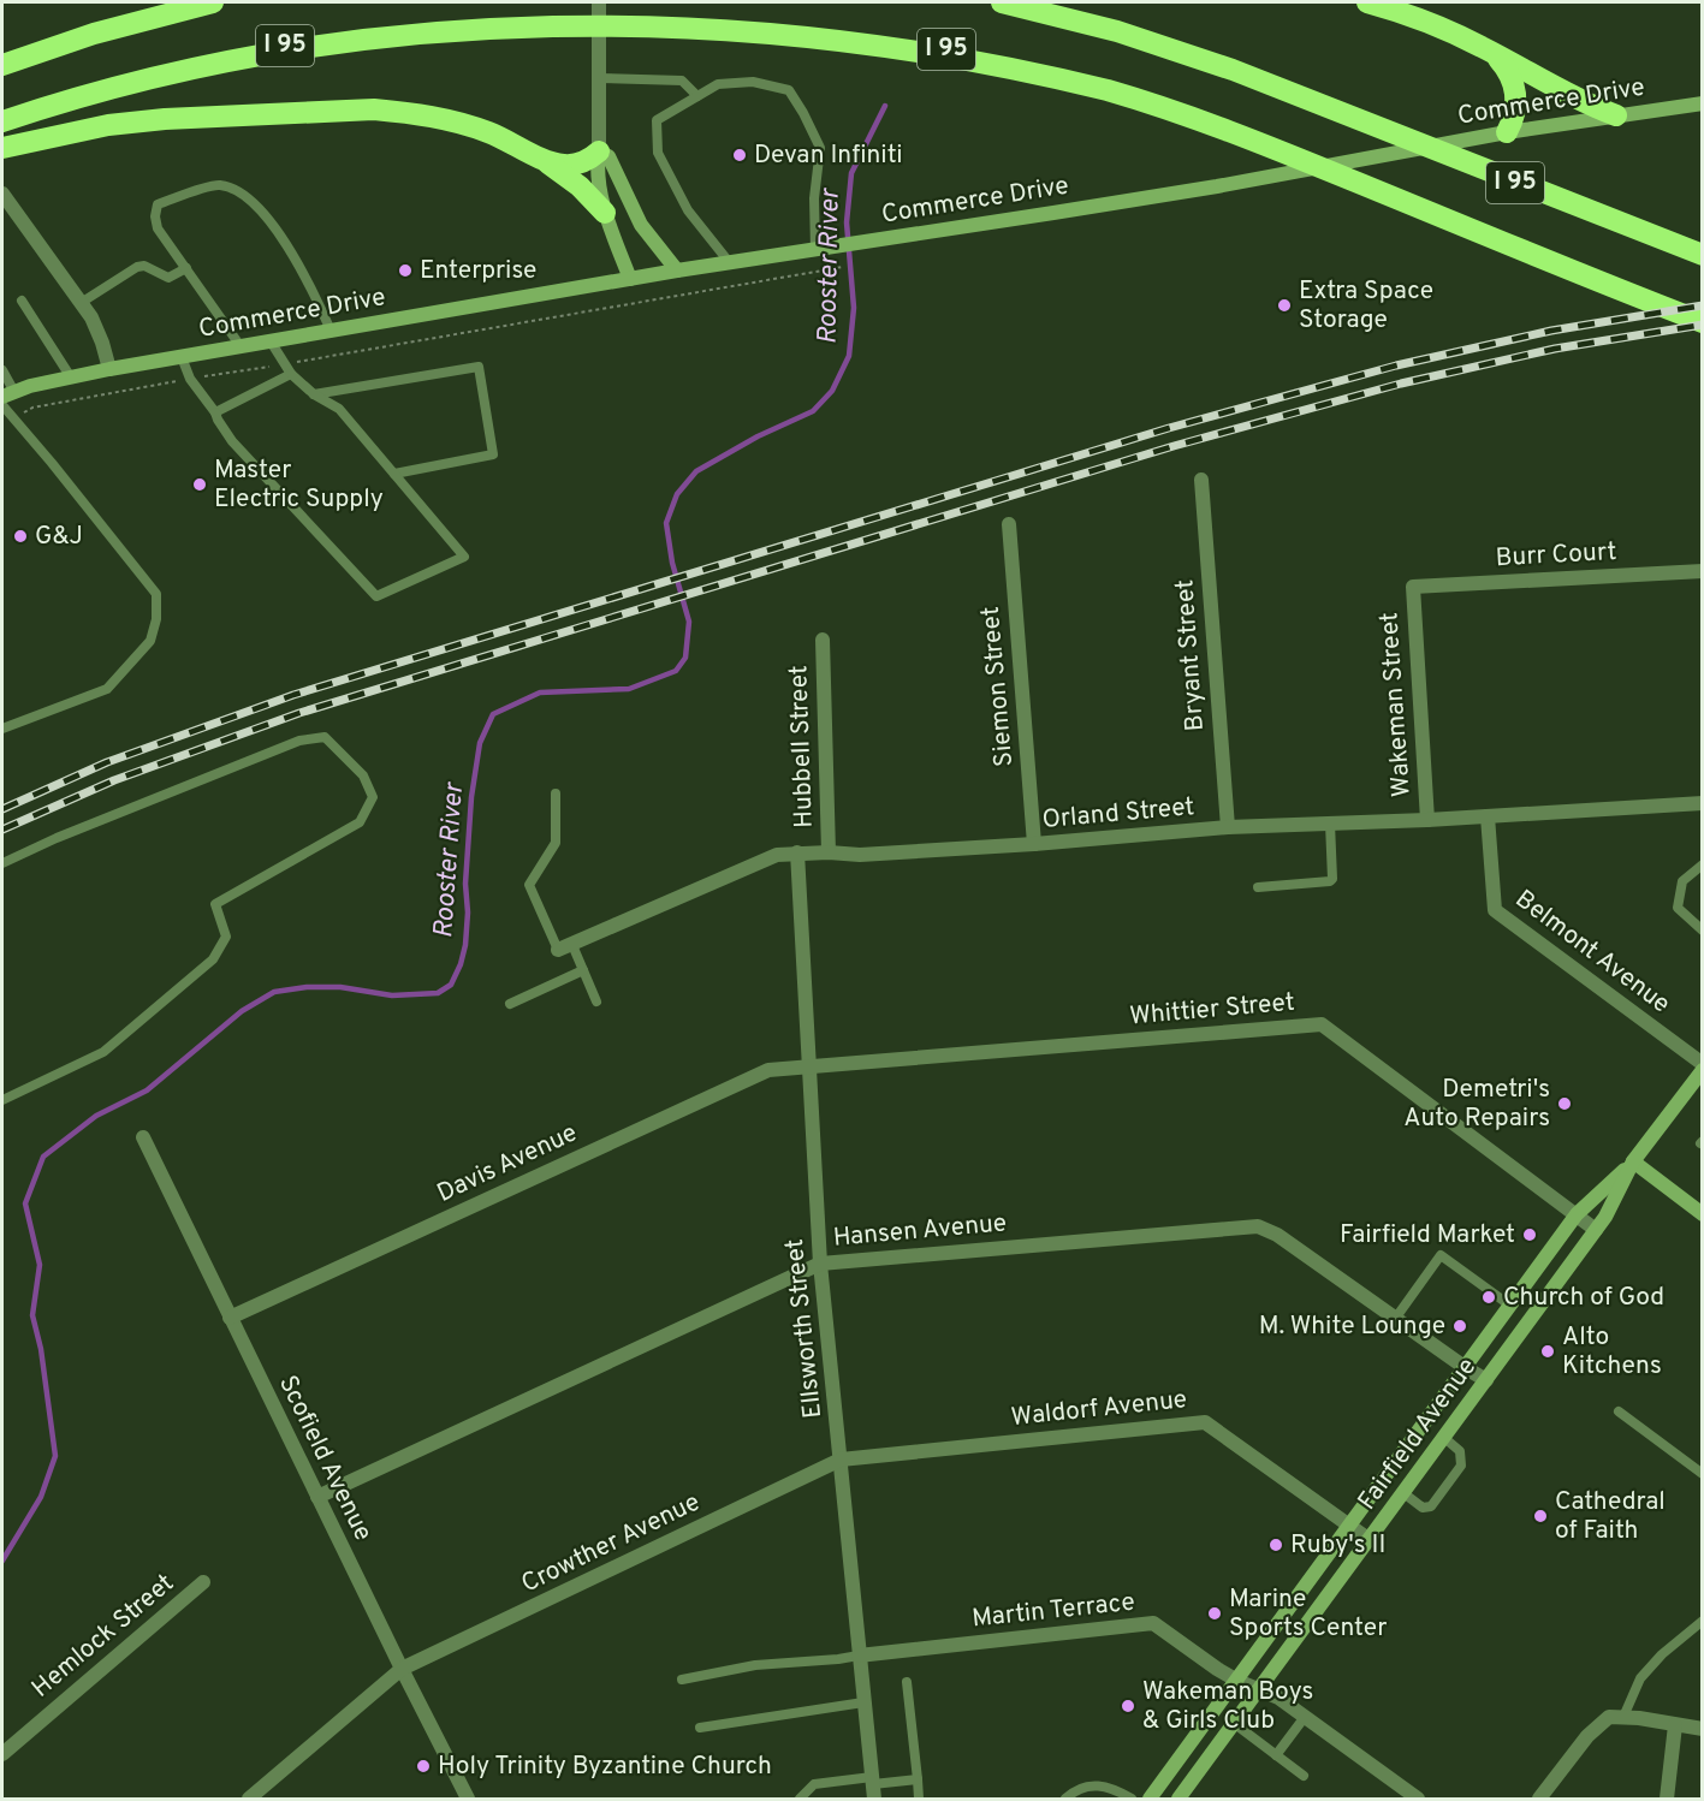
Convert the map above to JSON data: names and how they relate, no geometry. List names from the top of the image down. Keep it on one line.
{"streets":{"highway":["I 95"],"main road":["Commerce Drive","Fairfield Avenue"],"street":["Burr Court","Bryant Street","Siemon Street","Wakeman Street","Hubbell Street","Orland Street","Belmont Avenue","Whittier Street","Davis Avenue","Hansen Avenue","Ellsworth Street","Waldorf Avenue","Scofield Avenue","Crowther Avenue","Martin Terrace","Hemlock Street"]},"crossings":[["Burr Court","Wakeman Street"],["Bryant Street","Orland Street"],["Siemon Street","Orland Street"],["Wakeman Street","Orland Street"],["Hubbell Street","Orland Street"],["Orland Street","Belmont Avenue"],["Orland Street","Ellsworth Street"],["Whittier Street","Davis Avenue"],["Whittier Street","Ellsworth Street"],["Whittier Street","Fairfield Avenue"],["Davis Avenue","Ellsworth Street"],["Davis Avenue","Scofield Avenue"],["Hansen Avenue","Ellsworth Street"],["Hansen Avenue","Fairfield Avenue"],["Hansen Avenue","Scofield Avenue"],["Ellsworth Street","Waldorf Avenue"],["Ellsworth Street","Crowther Avenue"],["Ellsworth Street","Martin Terrace"],["Waldorf Avenue","Fairfield Avenue"],["Waldorf Avenue","Crowther Avenue"],["Fairfield Avenue","Martin Terrace"],["Scofield Avenue","Crowther Avenue"]],"water":["Rooster River"],"places":["Devan Infiniti","Enterprise","Extra Space Storage","Master Electric Supply","G&J","Demetri's Auto Repairs","Fairfield Market","Church of God","M. White Lounge","Alto Kitchens","Cathedral of Faith","Ruby's II","Marine Sports Center","Wakeman Boys & Girls Club","Holy Trinity Byzantine Church"]}
